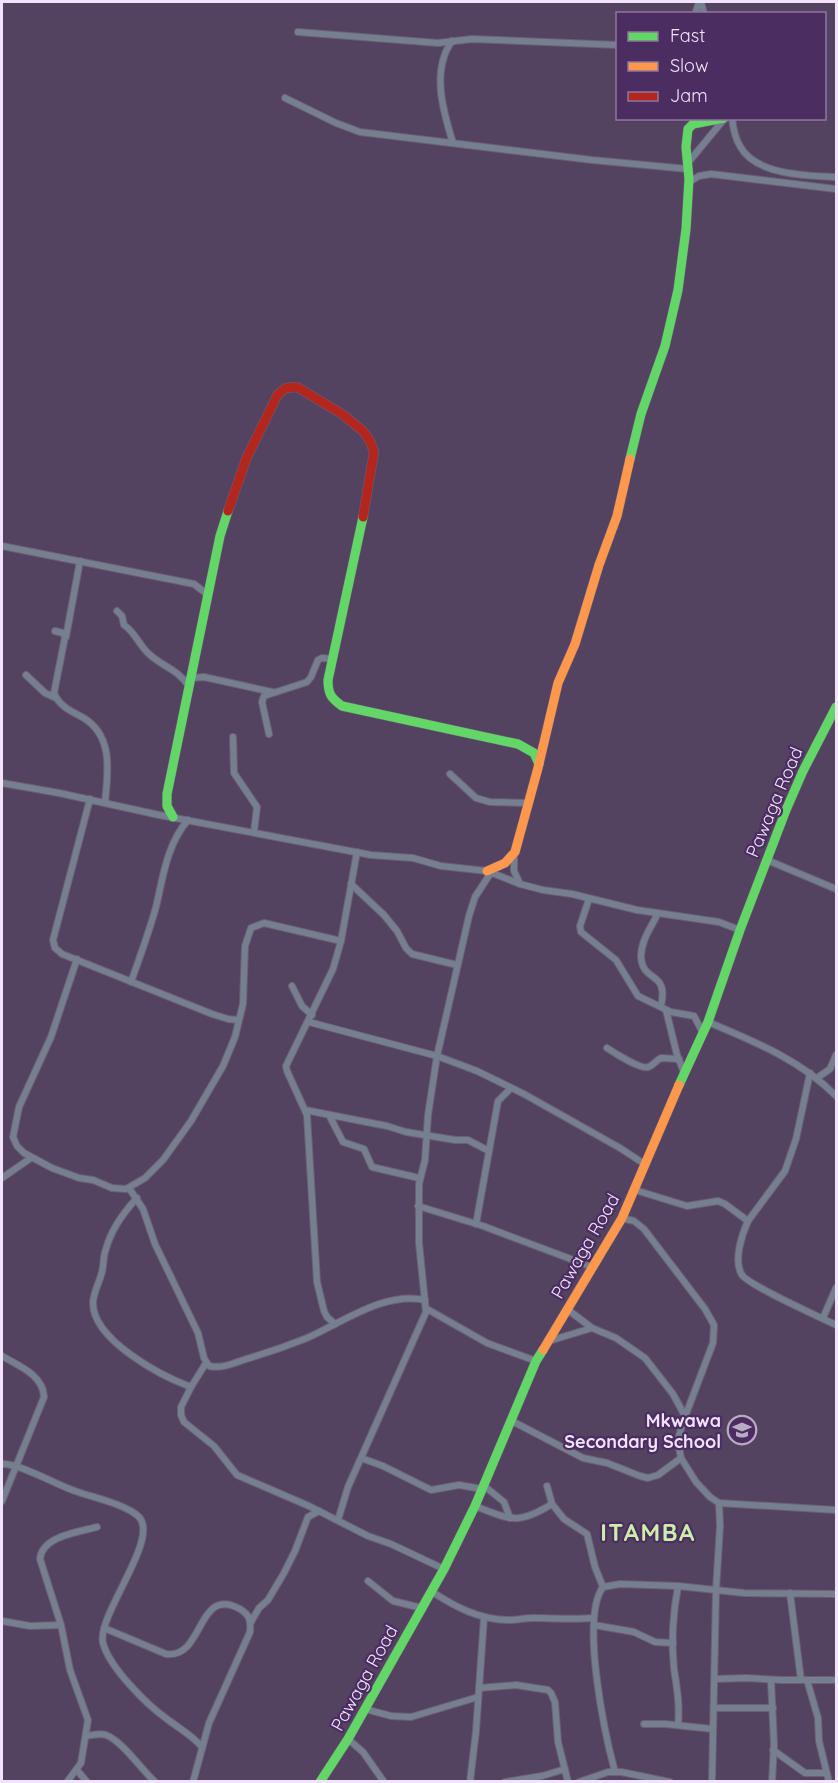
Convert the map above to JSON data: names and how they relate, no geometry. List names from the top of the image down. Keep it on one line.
{"streets":{"street":["Pawaga Road"]},"districts":["ITAMBA"],"places":{"school or university":["Mkwawa Secondary School"]},"legend":["Fast","Slow","Jam"]}
